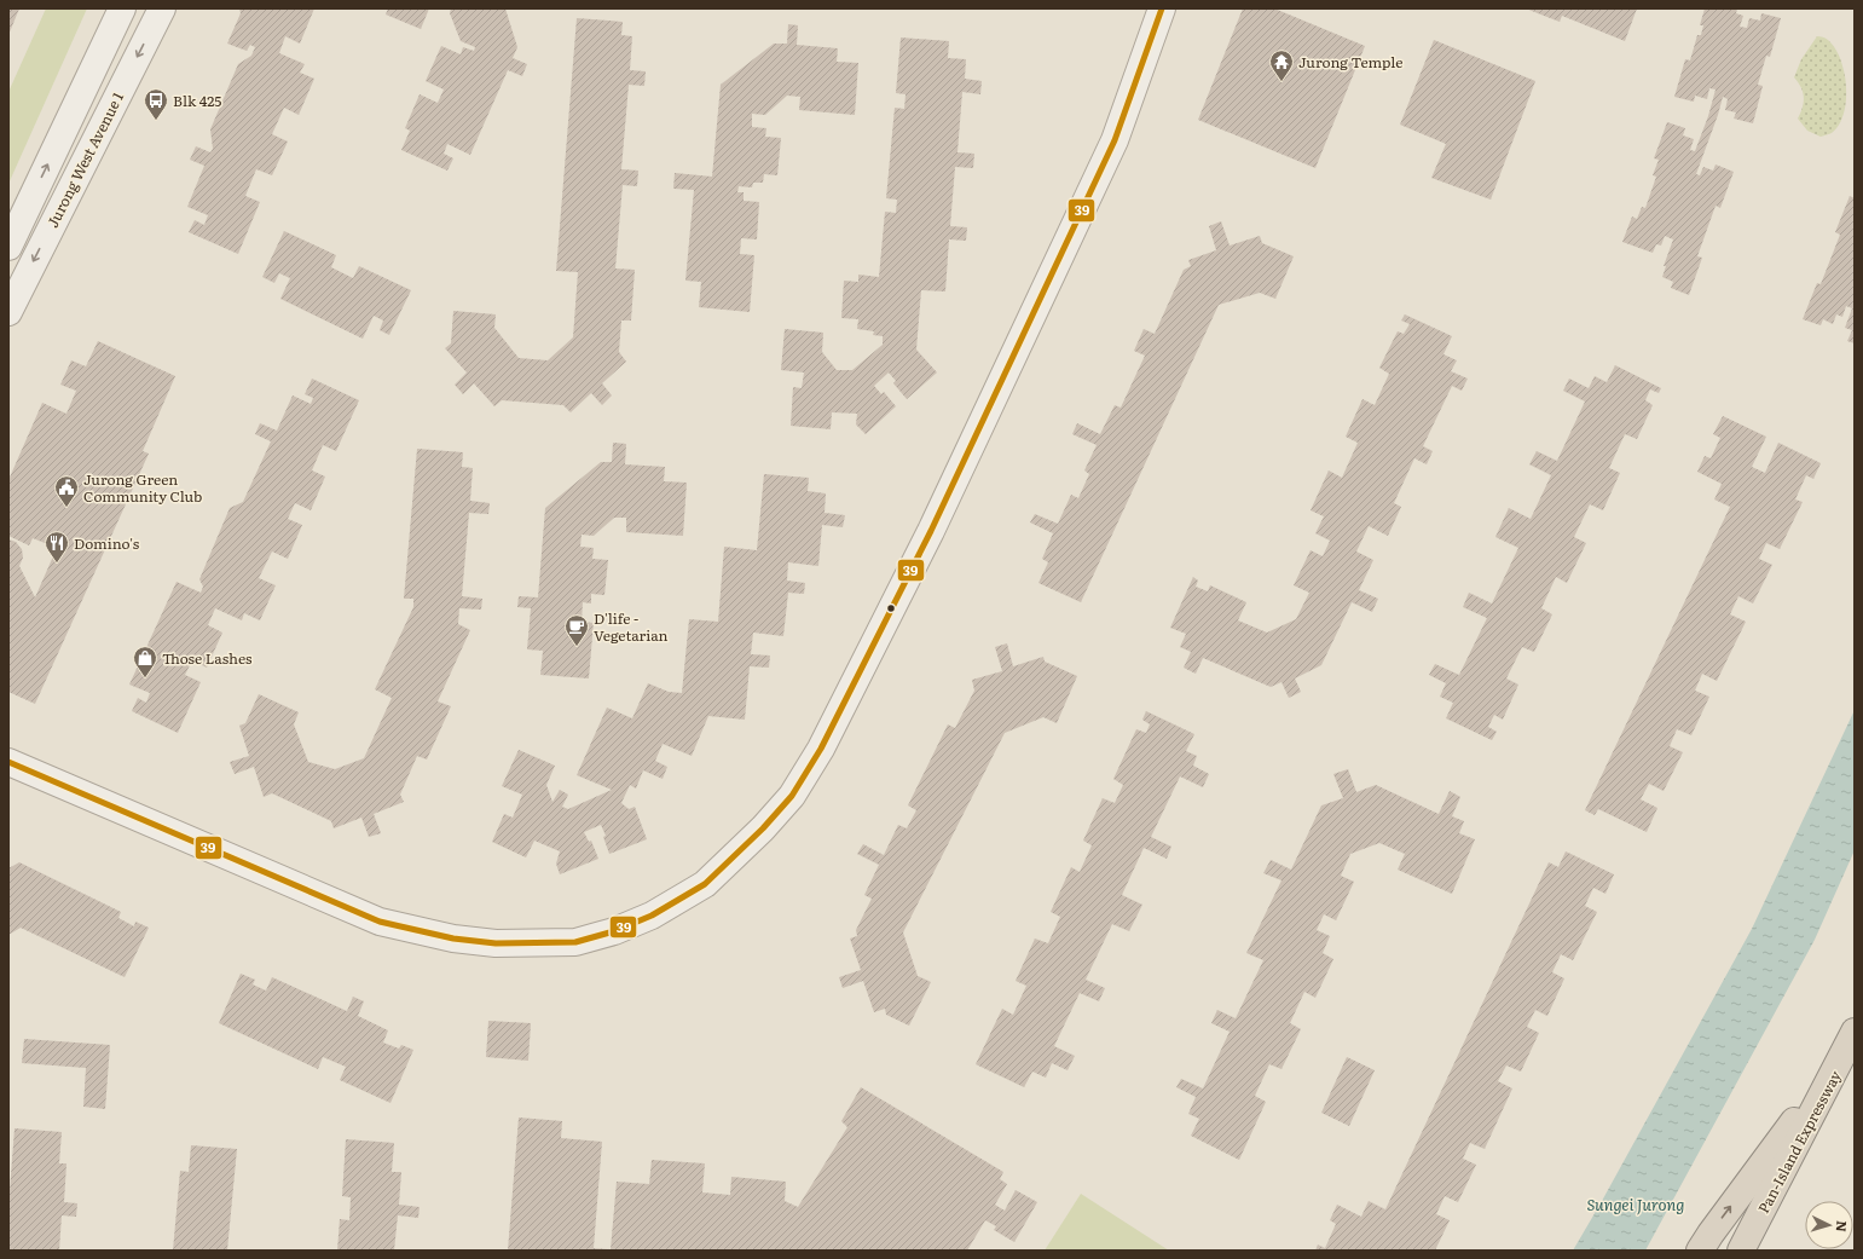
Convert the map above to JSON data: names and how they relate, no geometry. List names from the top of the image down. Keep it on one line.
{"streets":{"highway":["Pan-Island Expressway"],"street":["Jurong West Avenue 1"]},"water":["Sungei Jurong"],"places":{"temple":["Jurong Temple"],"bus stop":["Blk 425"],"public building":["Jurong Green Community Club"],"restaurant":["Domino's"],"cafe":["D'life - Vegetarian"],"shop":["Those Lashes"]},"lines":["transit line 39"],"north":"right"}
